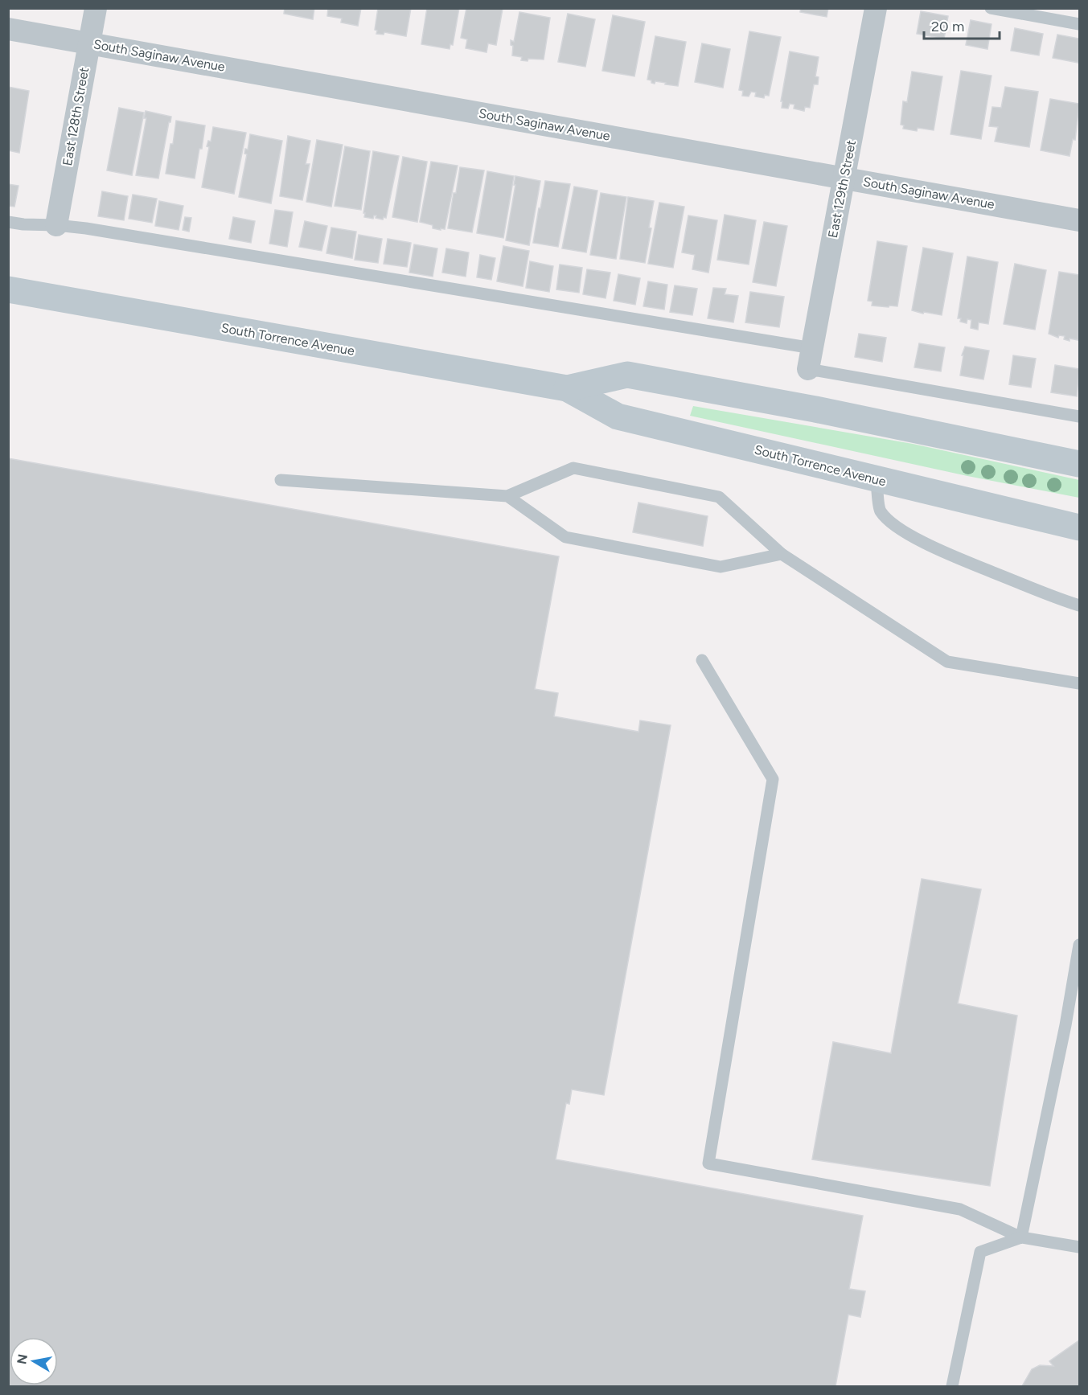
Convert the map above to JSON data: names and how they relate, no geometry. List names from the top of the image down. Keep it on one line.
{"streets":{"main road":["South Torrence Avenue"],"street":["South Saginaw Avenue","East 128th Street","East 129th Street"]},"crossings":[["South Saginaw Avenue","East 128th Street"],["South Saginaw Avenue","East 129th Street"]],"scale_bar":"20 m","north":"left"}
